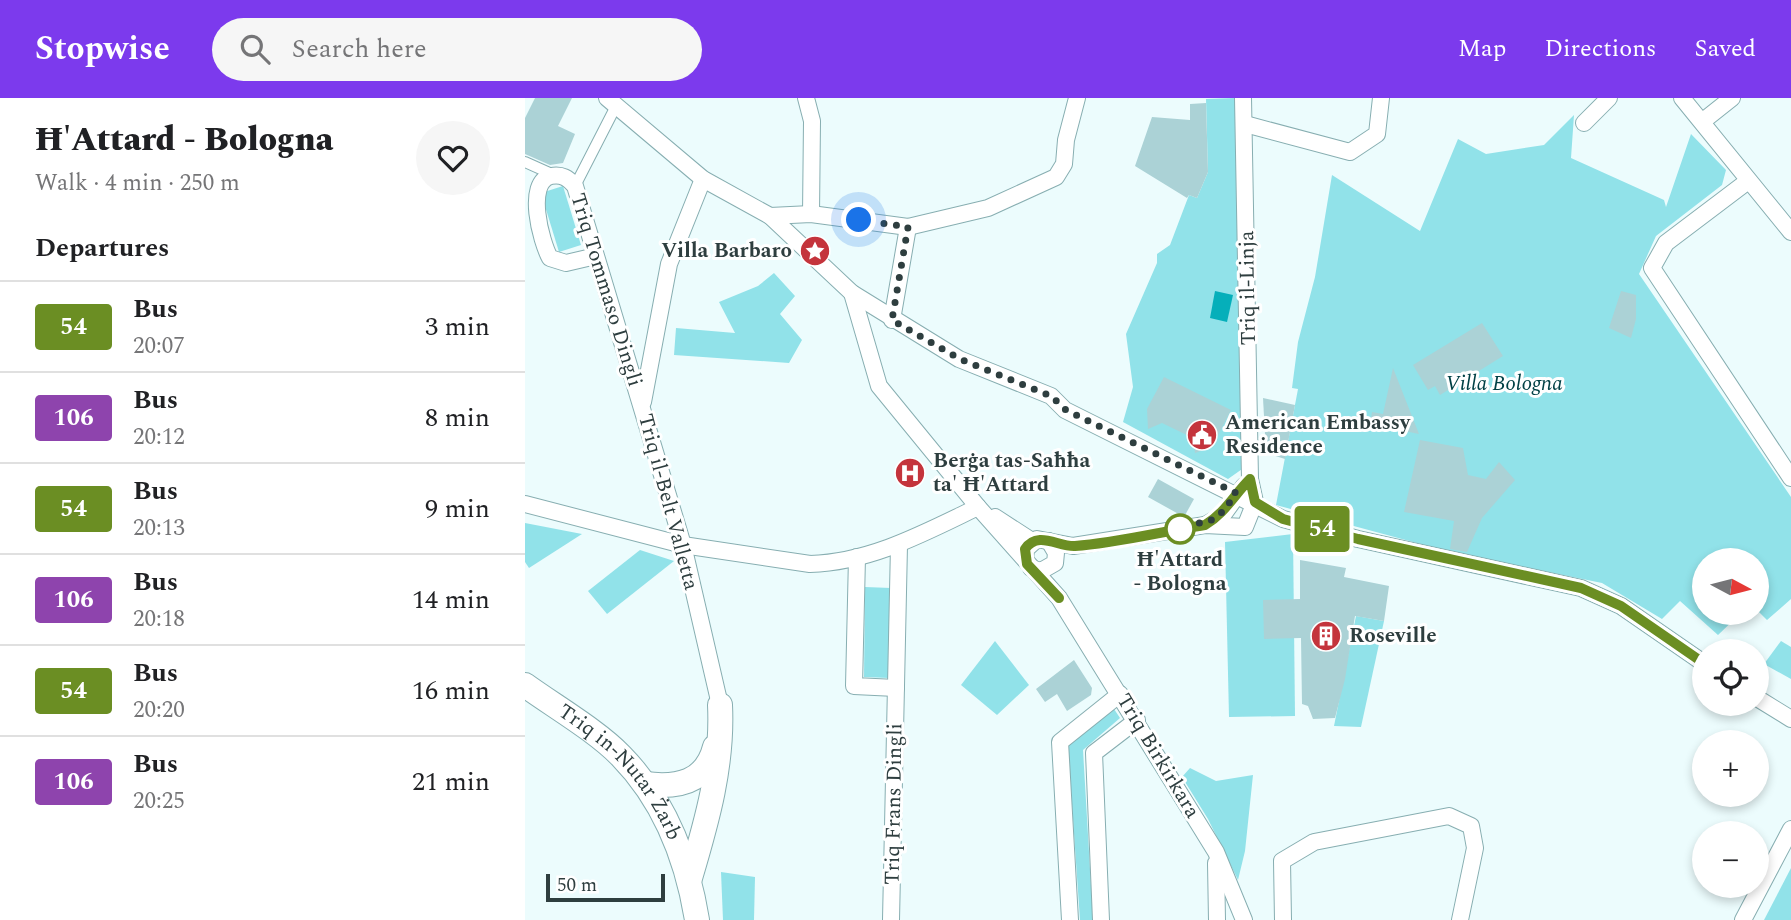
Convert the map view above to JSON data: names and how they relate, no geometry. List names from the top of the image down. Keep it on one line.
{"streets":{"highway":["Triq in-Nutar Żarb"],"street":["Triq il-Linja","Triq Tommaso Dingli","Triq il-Belt Valletta","Triq Birkirkara","Triq Frans Dingli"]},"crossings":[["Triq Tommaso Dingli","Triq il-Belt Valletta"]],"parks":["Villa Bologna"],"places":{"place":["Villa Barbaro"],"public building":["American Embassy Residence"],"hospital":["Berġa tas-Saħħa ta' Ħ'Attard"],"other":["Ħ'Attard - Bologna"],"building":["Roseville"]},"lines":["bus line 54"],"scale_bar":"50 m","north":"right","page":{"header":"Stopwise","search":"Search here","nav":["Map","Directions","Saved"],"heading":[["Ħ'Attard - Bologna","Walk · 4 min · 250 m"],"Departures"],"on_map":"54","list":[{"mark":"54","name":"Bus","note":"20:07","value":"3 min"},{"mark":"106","name":"Bus","note":"20:12","value":"8 min"},{"mark":"54","name":"Bus","note":"20:13","value":"9 min"},{"mark":"106","name":"Bus","note":"20:18","value":"14 min"},{"mark":"54","name":"Bus","note":"20:20","value":"16 min"},{"mark":"106","name":"Bus","note":"20:25","value":"21 min"}],"map_buttons":["+","−"],"scale":"50 m"}}
